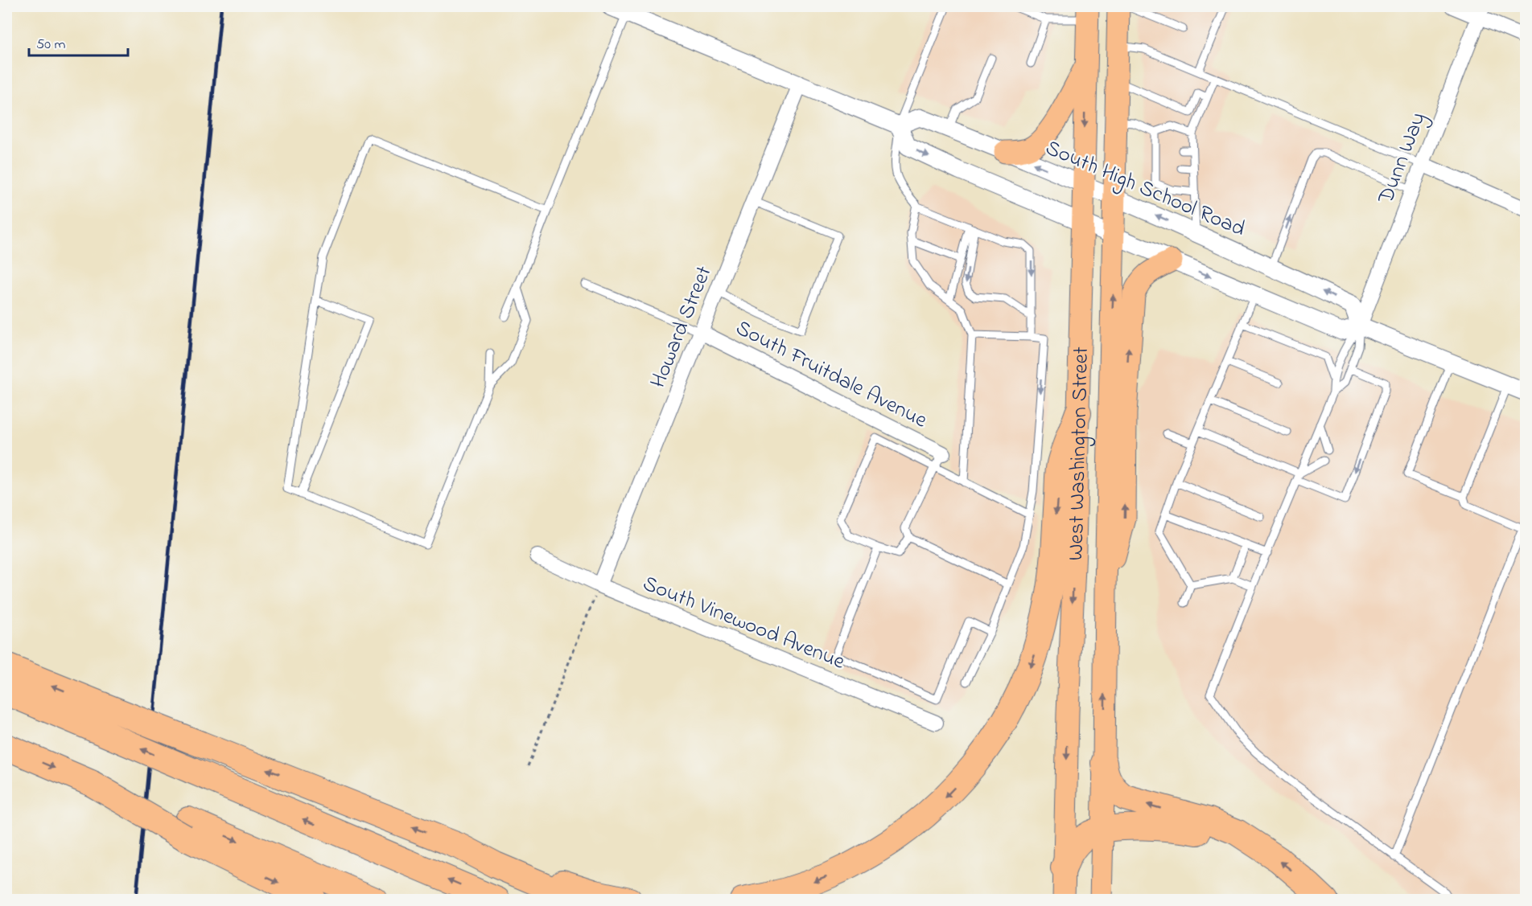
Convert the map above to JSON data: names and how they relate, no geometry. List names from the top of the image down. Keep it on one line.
{"streets":{"main road":["West Washington Street"],"street":["Dunn Way","South High School Road","Howard Street","South Fruitdale Avenue","South Vinewood Avenue"]},"crossings":[["Dunn Way","South High School Road"],["South High School Road","West Washington Street"],["Howard Street","South Fruitdale Avenue"],["Howard Street","South Vinewood Avenue"]],"scale_bar":"50 m"}
